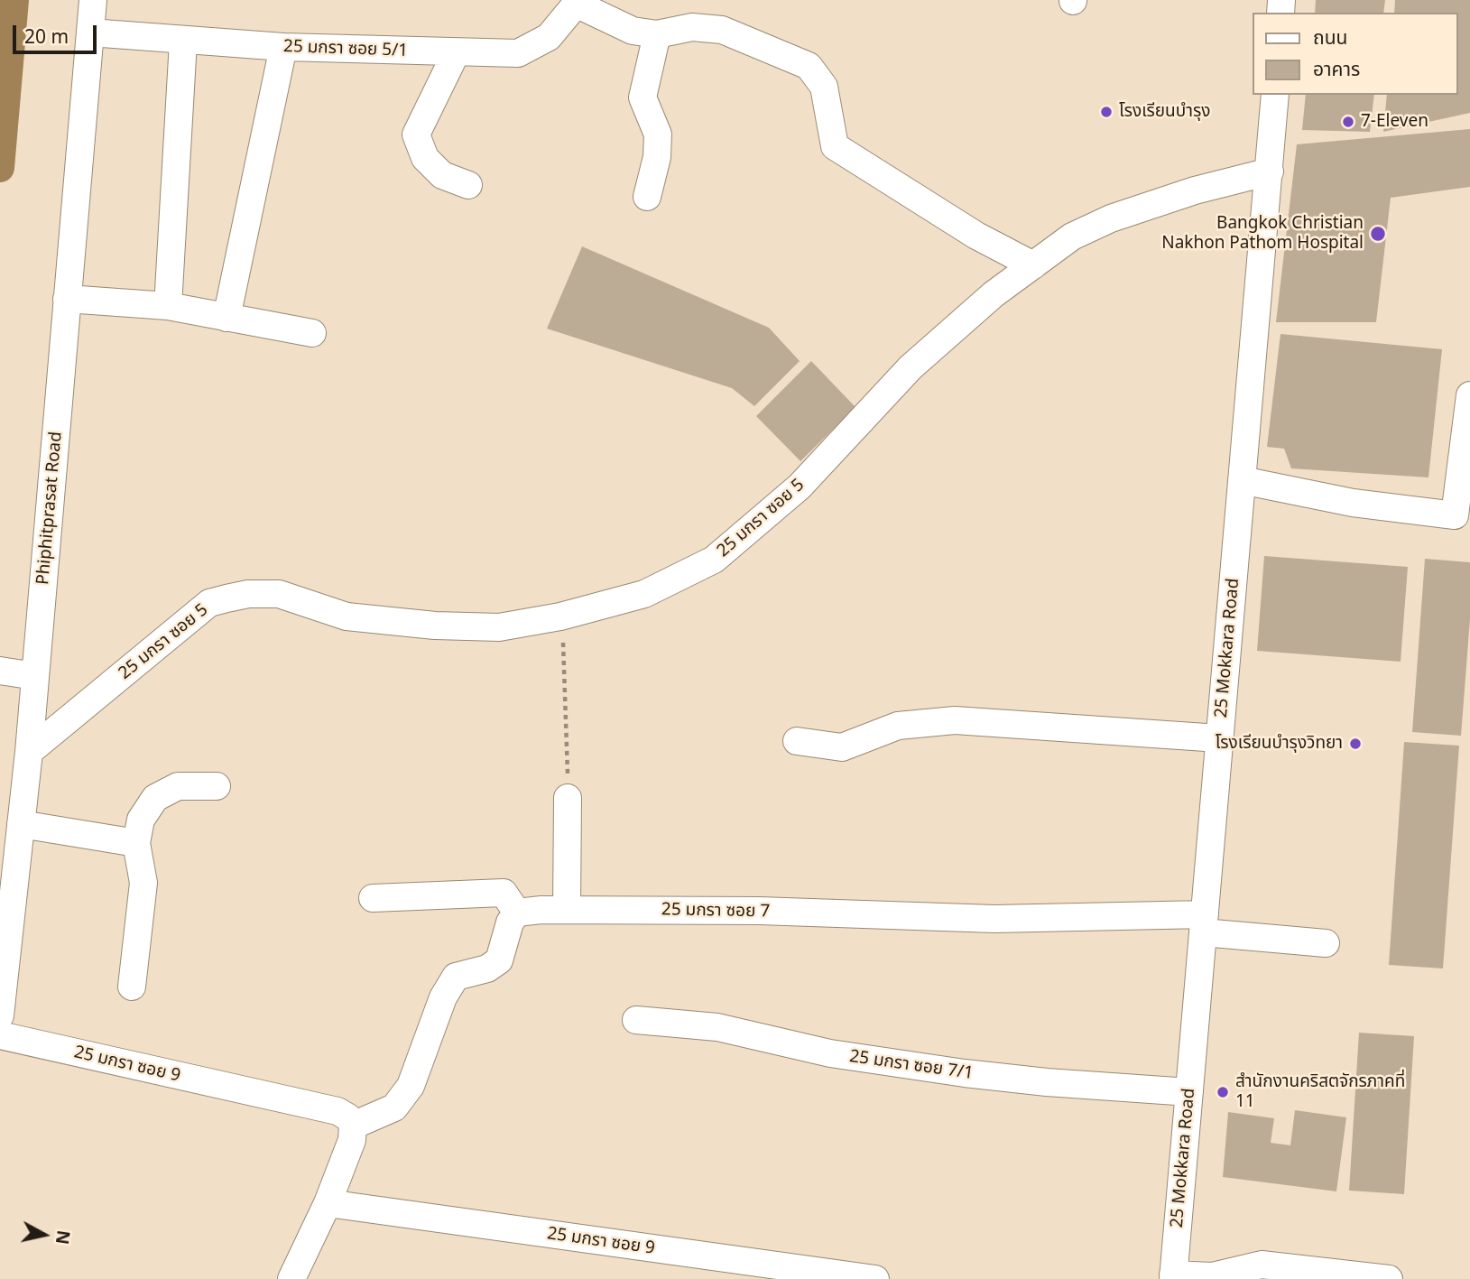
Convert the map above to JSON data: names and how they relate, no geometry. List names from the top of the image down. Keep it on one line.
{"streets":{"street":["25 มกรา ซอย 5/1","Phiphitprasat Road","25 มกรา ซอย 5","25 Mokkara Road","25 มกรา ซอย 7","25 มกรา ซอย 9","25 มกรา ซอย 7/1"]},"crossings":[["25 มกรา ซอย 5/1","Phiphitprasat Road"],["Phiphitprasat Road","25 มกรา ซอย 5"],["25 มกรา ซอย 5","25 Mokkara Road"],["25 Mokkara Road","25 มกรา ซอย 7"],["25 Mokkara Road","25 มกรา ซอย 7/1"]],"places":["โรงเรียนบำรุง","7-Eleven","Bangkok Christian Nakhon Pathom Hospital","โรงเรียนบำรุงวิทยา","สำนักงานคริสตจักรภาคที่ 11"],"legend":["ถนน","อาคาร"],"scale_bar":"20 m","north":"right"}
